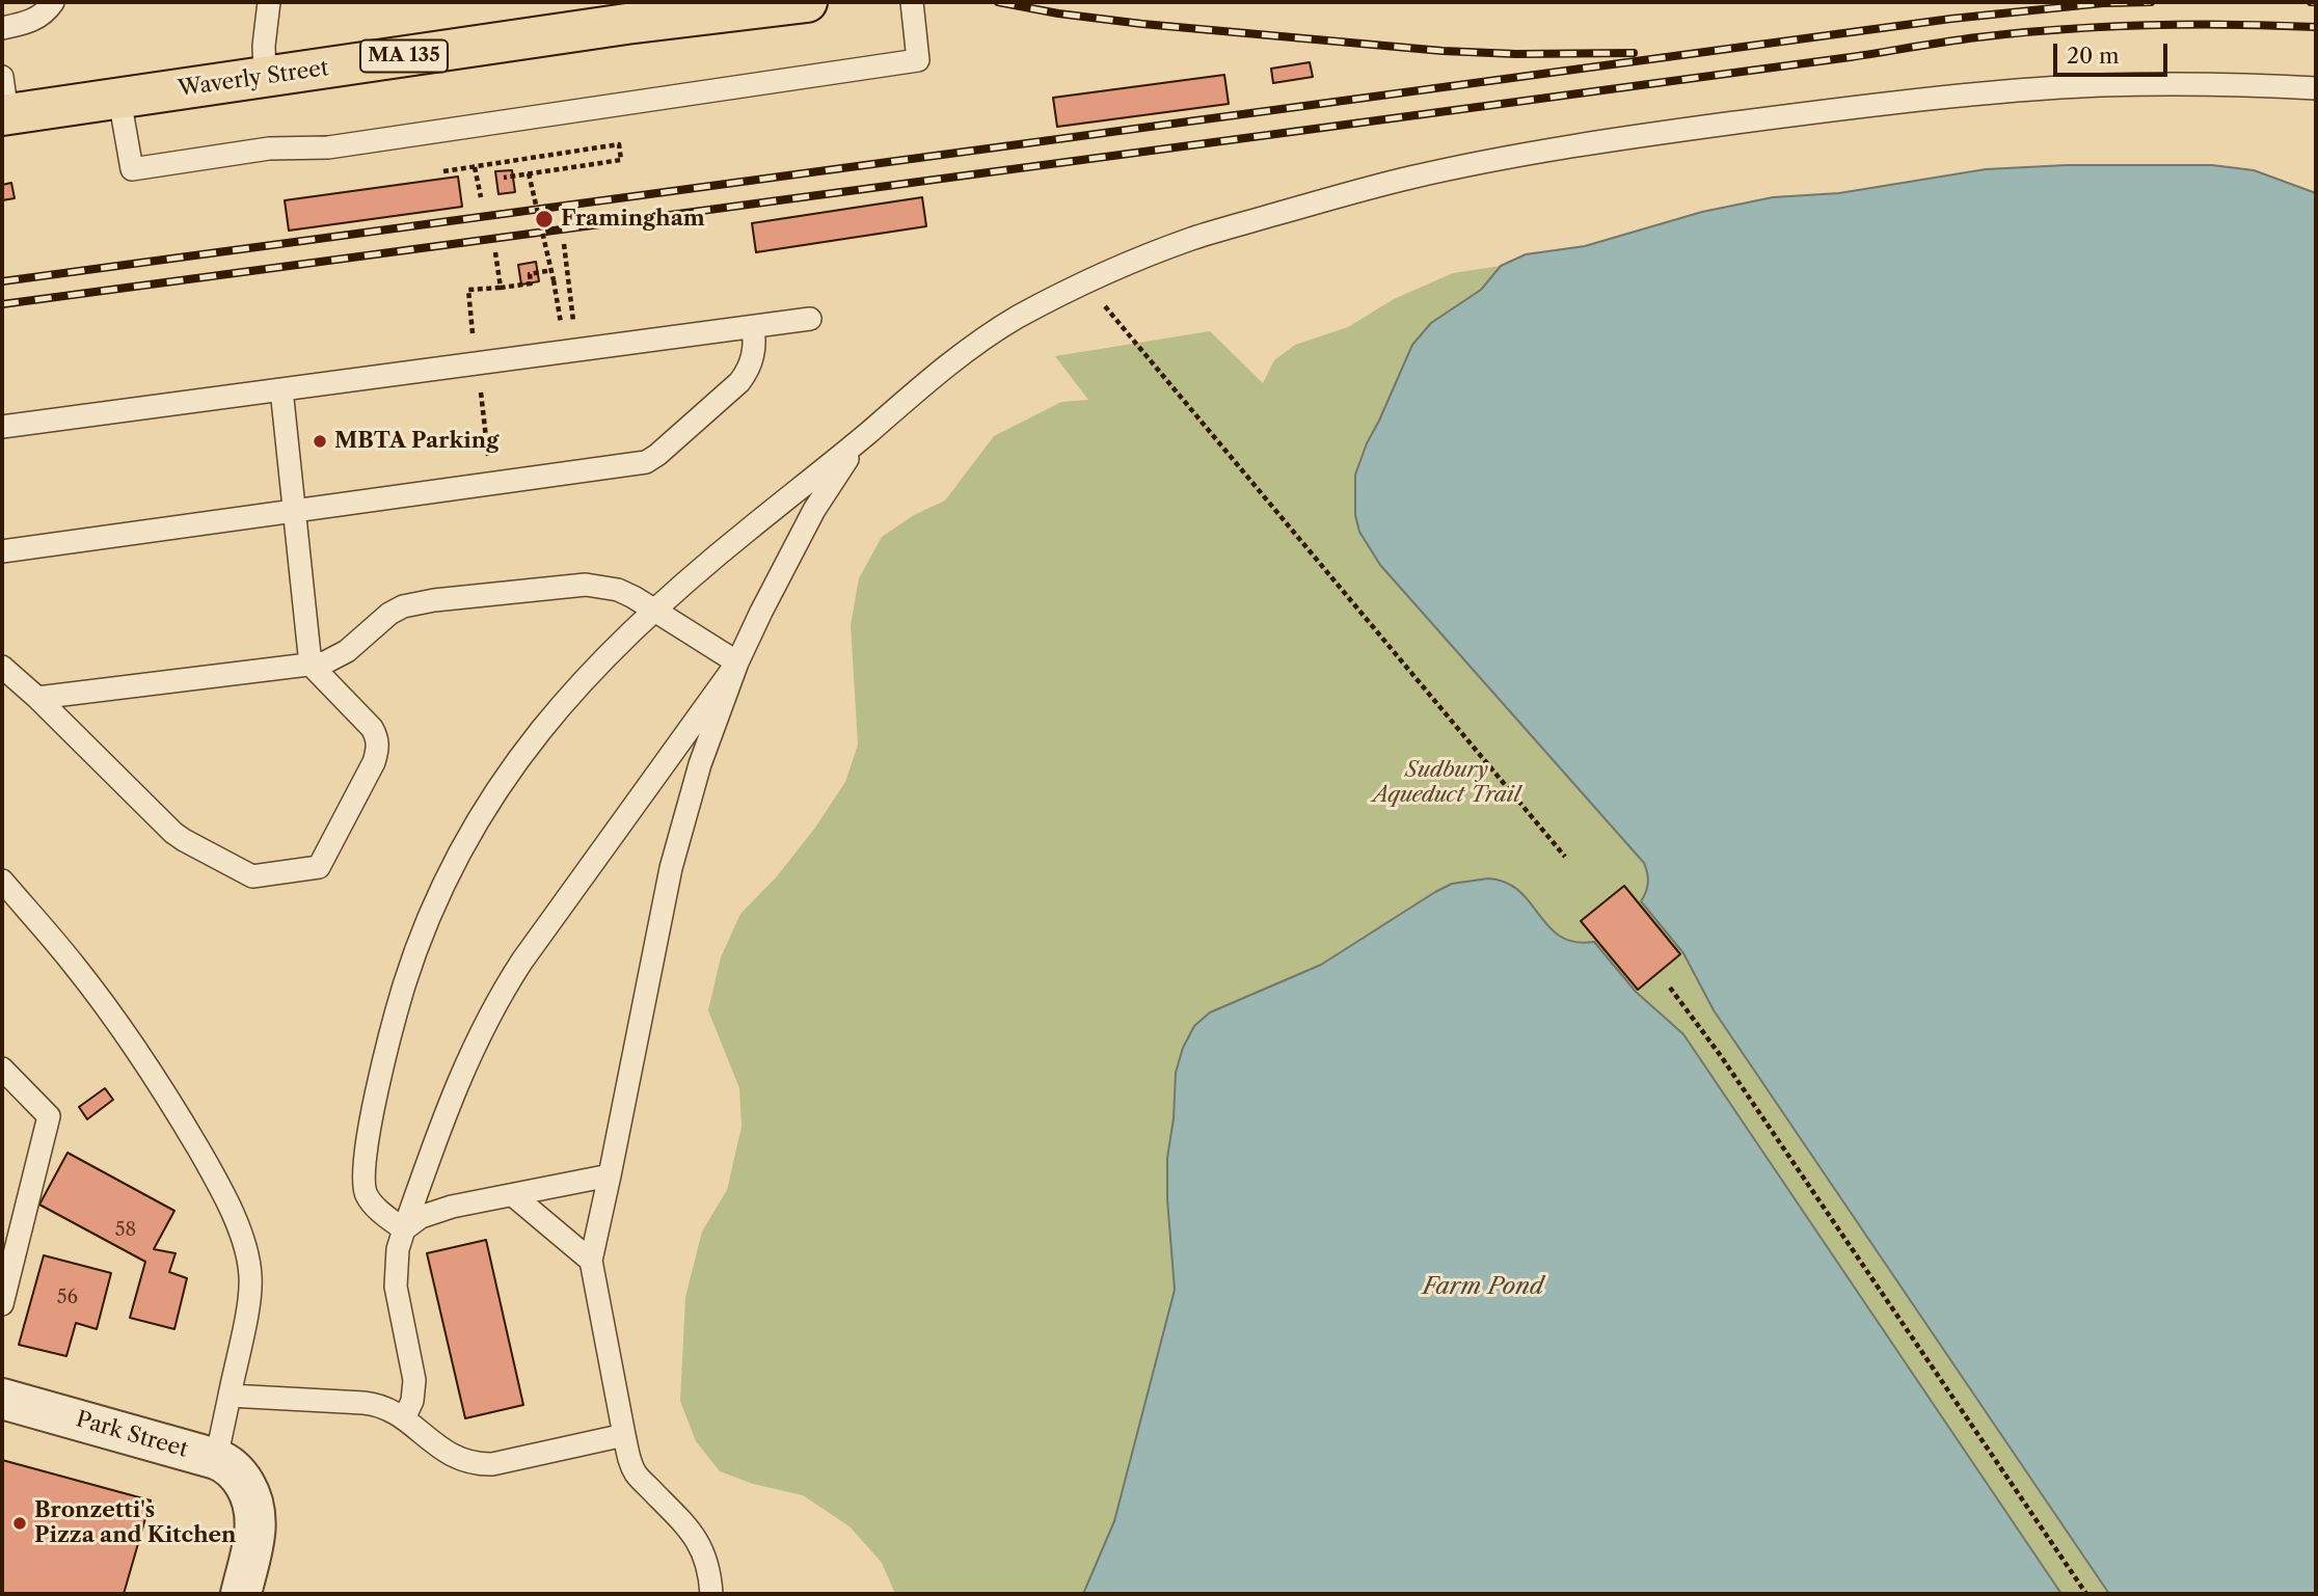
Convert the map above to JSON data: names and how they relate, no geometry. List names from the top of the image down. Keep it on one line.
{"streets":{"main road":["MA 135","Waverly Street"],"street":["Park Street"]},"water":["Farm Pond"],"parks":["Sudbury Aqueduct Trail"],"places":["Framingham","MBTA Parking","Bronzetti's Pizza and Kitchen"],"house_numbers":["58","56"],"scale_bar":"20 m"}
